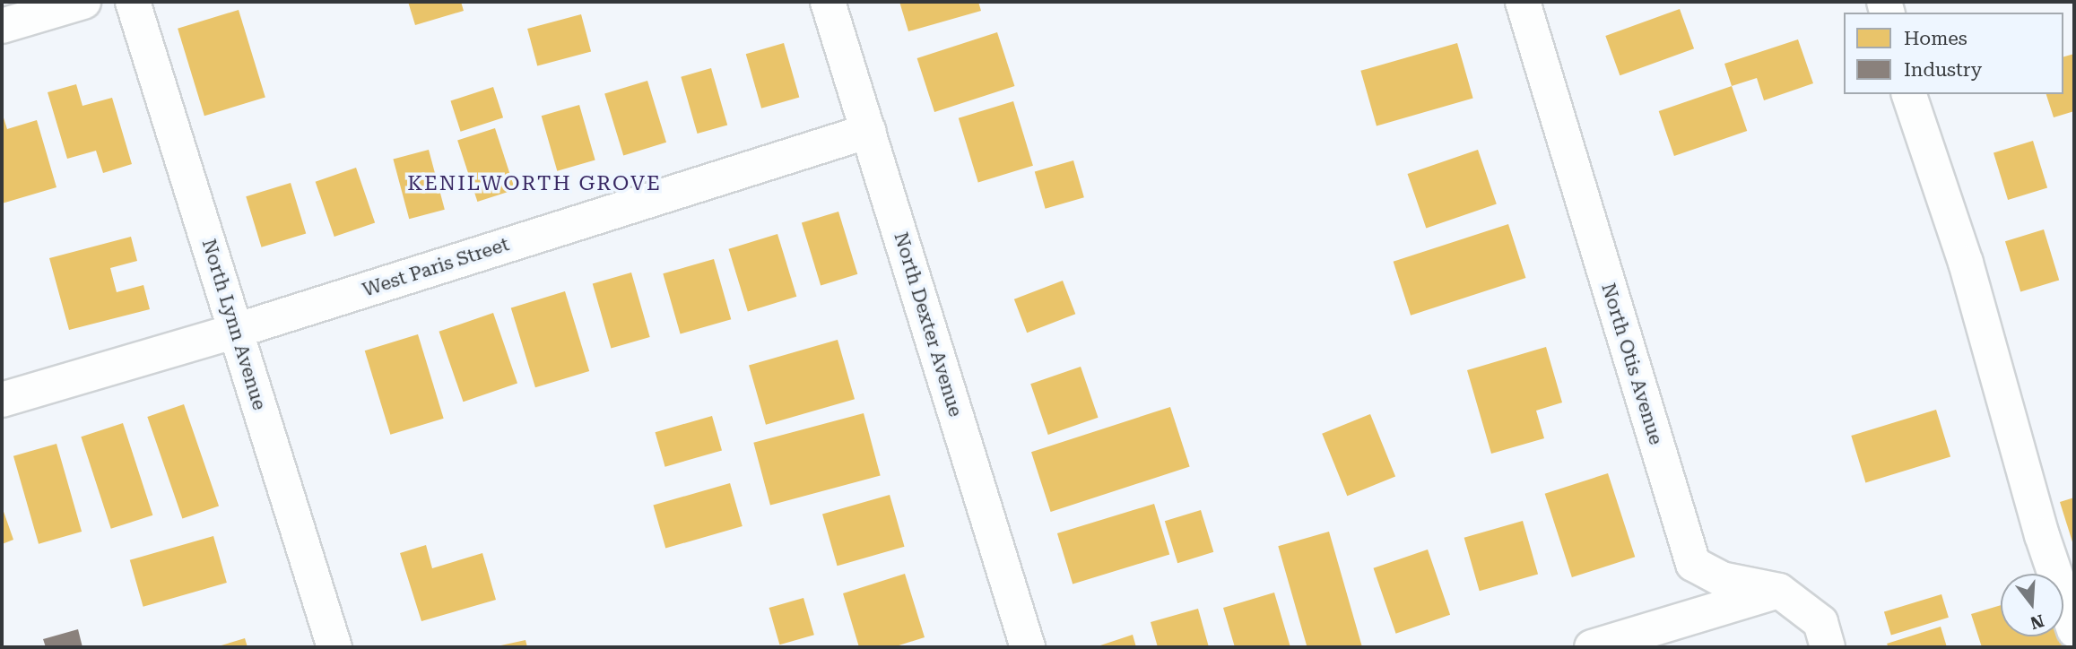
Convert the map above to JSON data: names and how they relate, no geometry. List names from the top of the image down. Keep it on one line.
{"streets":{"street":["West Paris Street","North Lynn Avenue","North Dexter Avenue","North Otis Avenue"]},"crossings":[["West Paris Street","North Lynn Avenue"],["West Paris Street","North Dexter Avenue"]],"districts":["KENILWORTH GROVE"],"legend":["Homes","Industry"],"north":"bottom"}
